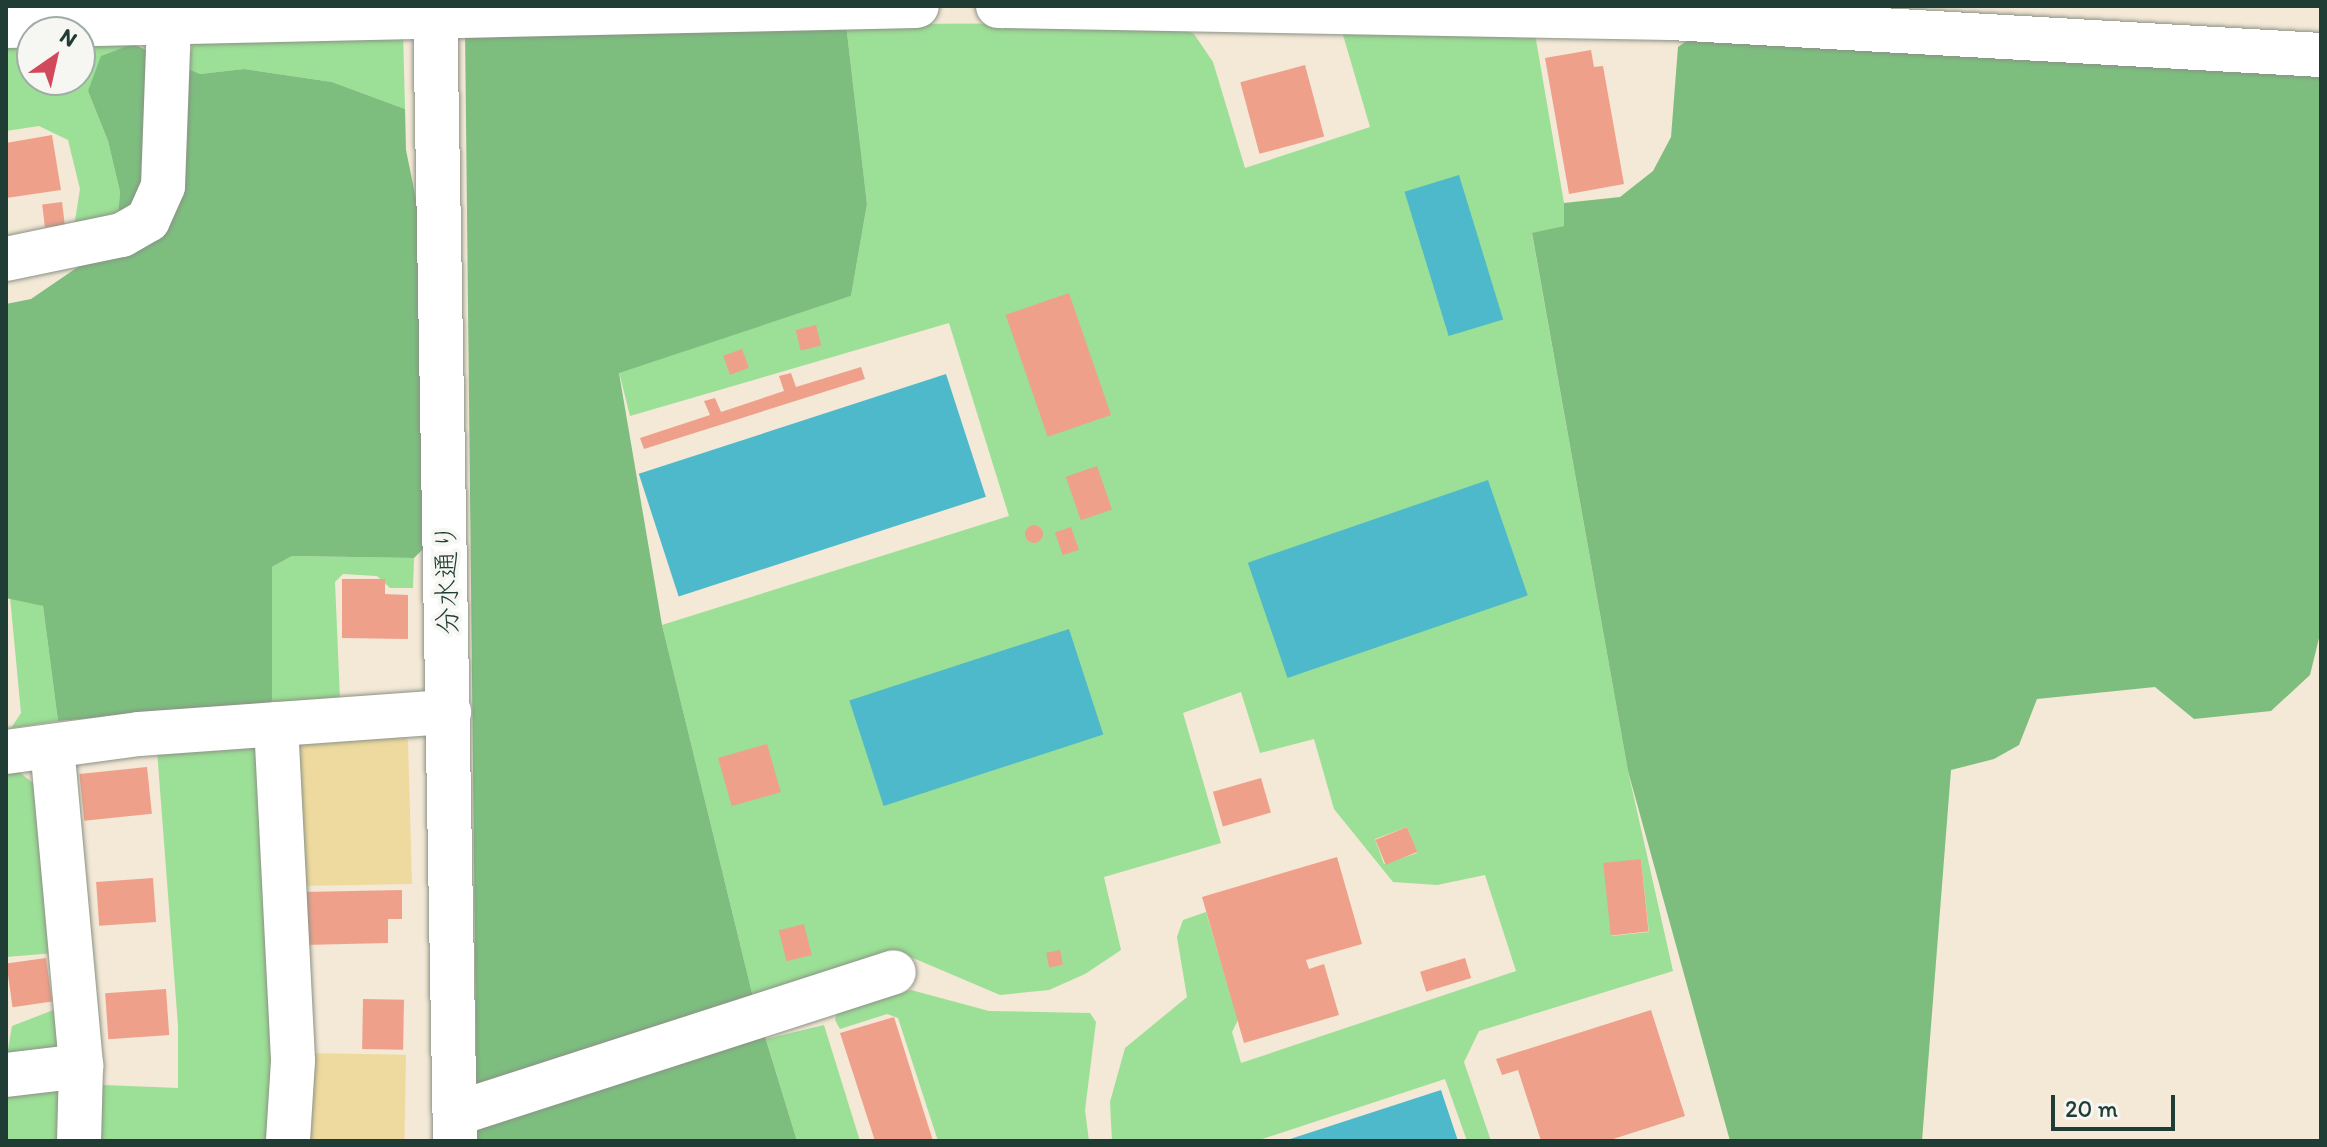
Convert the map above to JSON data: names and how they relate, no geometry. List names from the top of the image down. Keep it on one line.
{"streets":{"street":["分水通り"]},"scale_bar":"20 m","north":"top right"}
